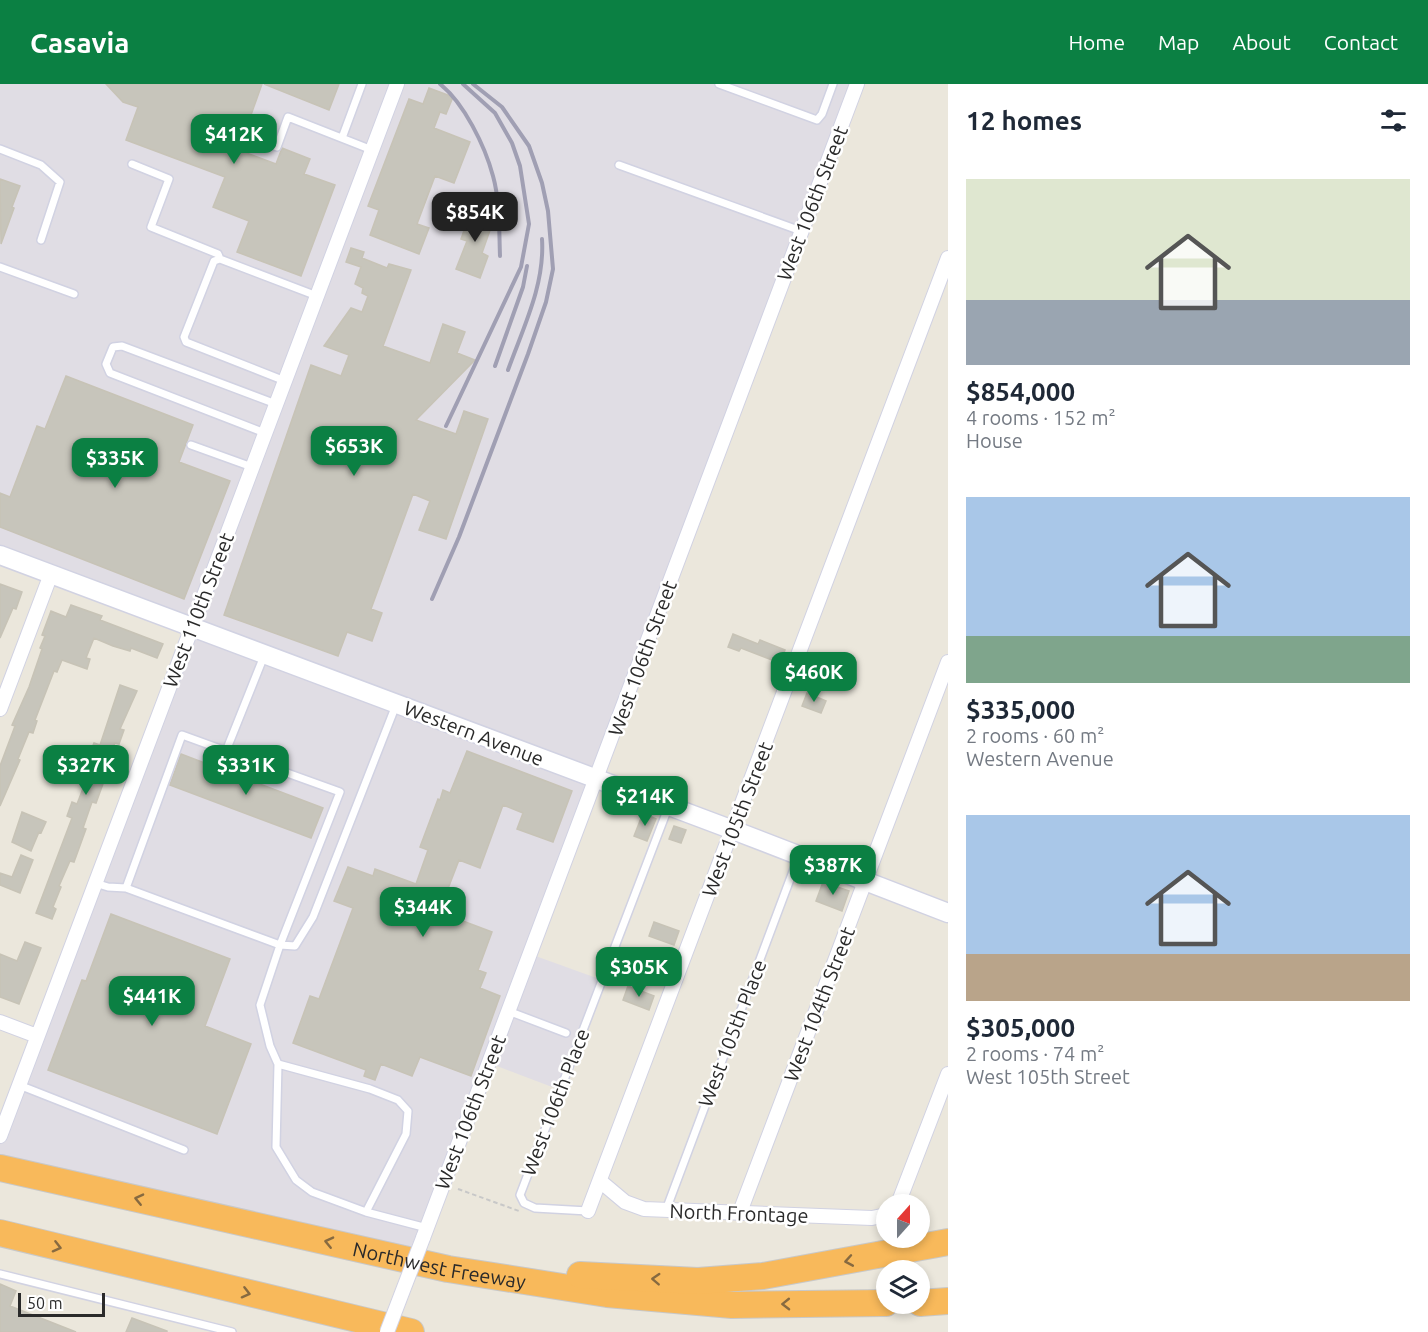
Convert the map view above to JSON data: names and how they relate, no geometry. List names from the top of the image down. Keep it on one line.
{"streets":{"highway":["Northwest Freeway"],"street":["West 106th Street","West 110th Street","Western Avenue","West 105th Street","West 104th Street","North Frontage"],"lane":["West 105th Place","West 106th Place"]},"crossings":[["West 106th Street","Western Avenue"],["West 110th Street","Western Avenue"],["Western Avenue","West 105th Street"],["Western Avenue","West 104th Street"],["Western Avenue","West 105th Place"],["Western Avenue","West 106th Place"],["West 105th Street","West 106th Place"],["West 105th Street","North Frontage"],["West 104th Street","North Frontage"],["West 105th Place","North Frontage"]],"scale_bar":"50 m","north":"top","page":{"header":"Casavia","nav":["Home","Map","About","Contact"],"heading":"12 homes","price":["$412K","$854K","$653K","$335K","$460K","$327K","$331K","$214K","$387K","$344K","$305K","$441K"],"list":[{"name":"$854,000","note":"4 rooms · 152 m² · House"},{"name":"$335,000","note":"2 rooms · 60 m² · Western Avenue"},{"name":"$305,000","note":"2 rooms · 74 m² · West 105th Street"}],"scale":"50 m"}}
